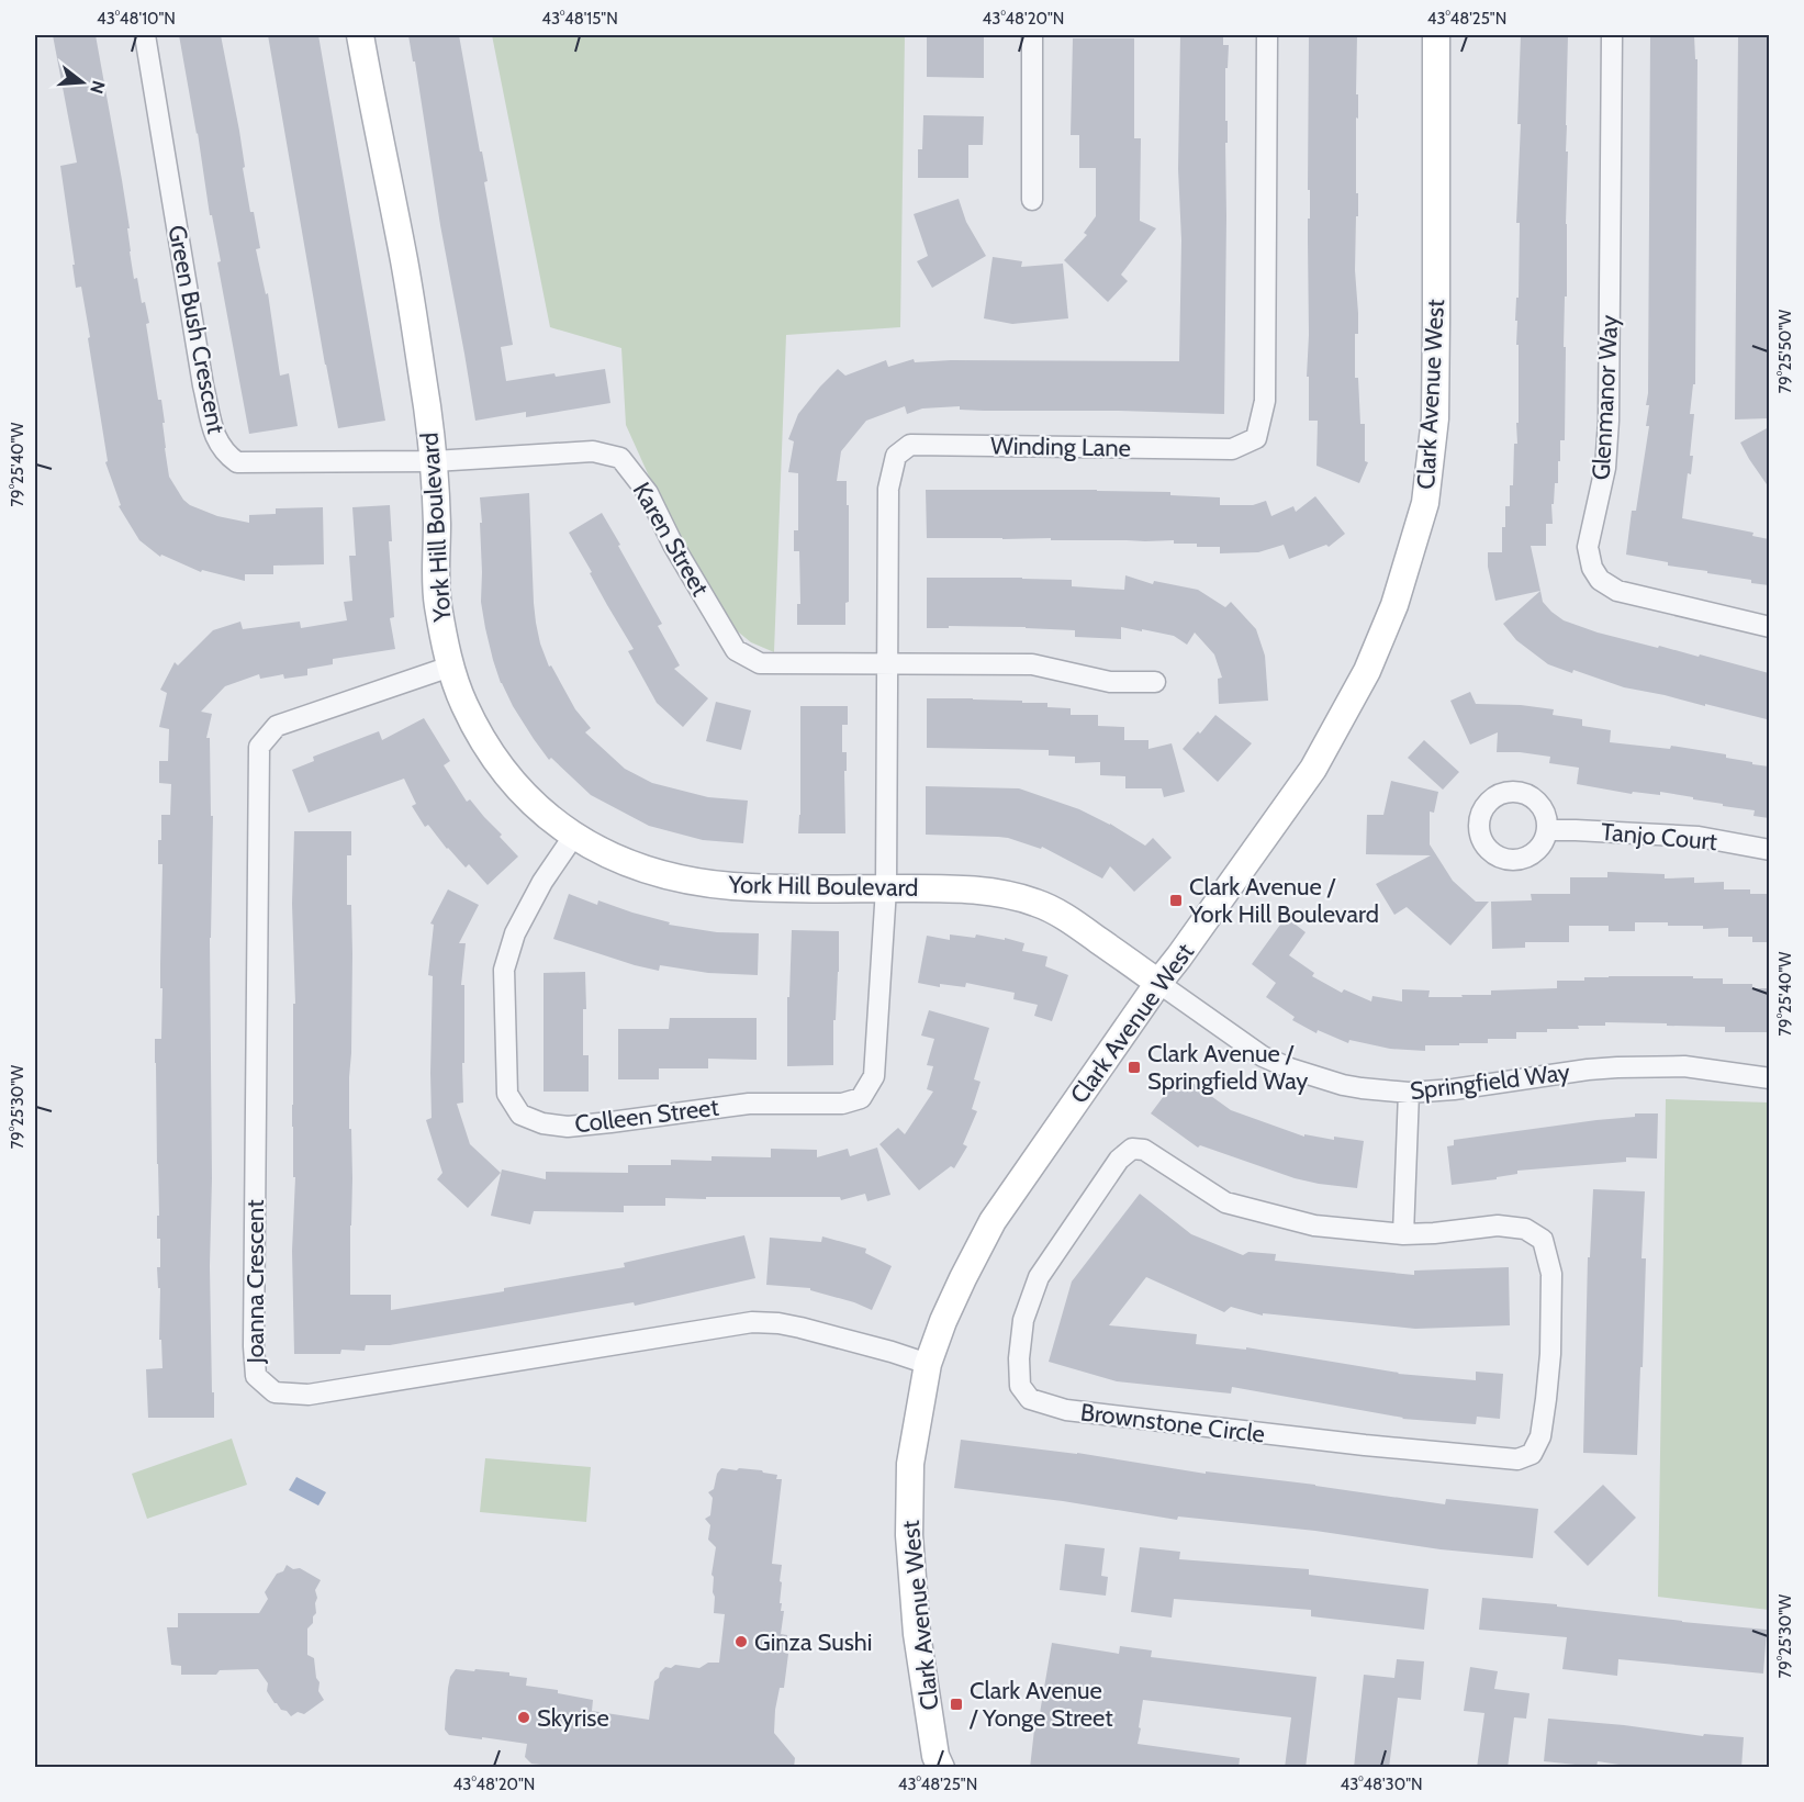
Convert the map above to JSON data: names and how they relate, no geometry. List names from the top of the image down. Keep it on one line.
{"streets":{"street":["Green Bush Crescent","Clark Avenue West","Glenmanor Way","Winding Lane","York Hill Boulevard","Karen Street","Tanjo Court","Springfield Way","Colleen Street","Joanna Crescent","Brownstone Circle"]},"crossings":[["Green Bush Crescent","York Hill Boulevard"],["Green Bush Crescent","Karen Street"],["Clark Avenue West","York Hill Boulevard"],["Clark Avenue West","Springfield Way"],["Clark Avenue West","Joanna Crescent"],["Winding Lane","York Hill Boulevard"],["Winding Lane","Karen Street"],["Winding Lane","Colleen Street"],["York Hill Boulevard","Karen Street"],["York Hill Boulevard","Springfield Way"],["York Hill Boulevard","Colleen Street"],["York Hill Boulevard","Joanna Crescent"]],"places":{"transit":["Clark Avenue / York Hill Boulevard","Clark Avenue / Springfield Way","Clark Avenue / Yonge Street"],"other":["Ginza Sushi","Skyrise"]},"north":"right","coordinates":["43°48'10\"N","43°48'15\"N","43°48'20\"N","43°48'25\"N","79°25'50\"W","79°25'40\"W","79°25'30\"W","43°48'30\"N"]}
